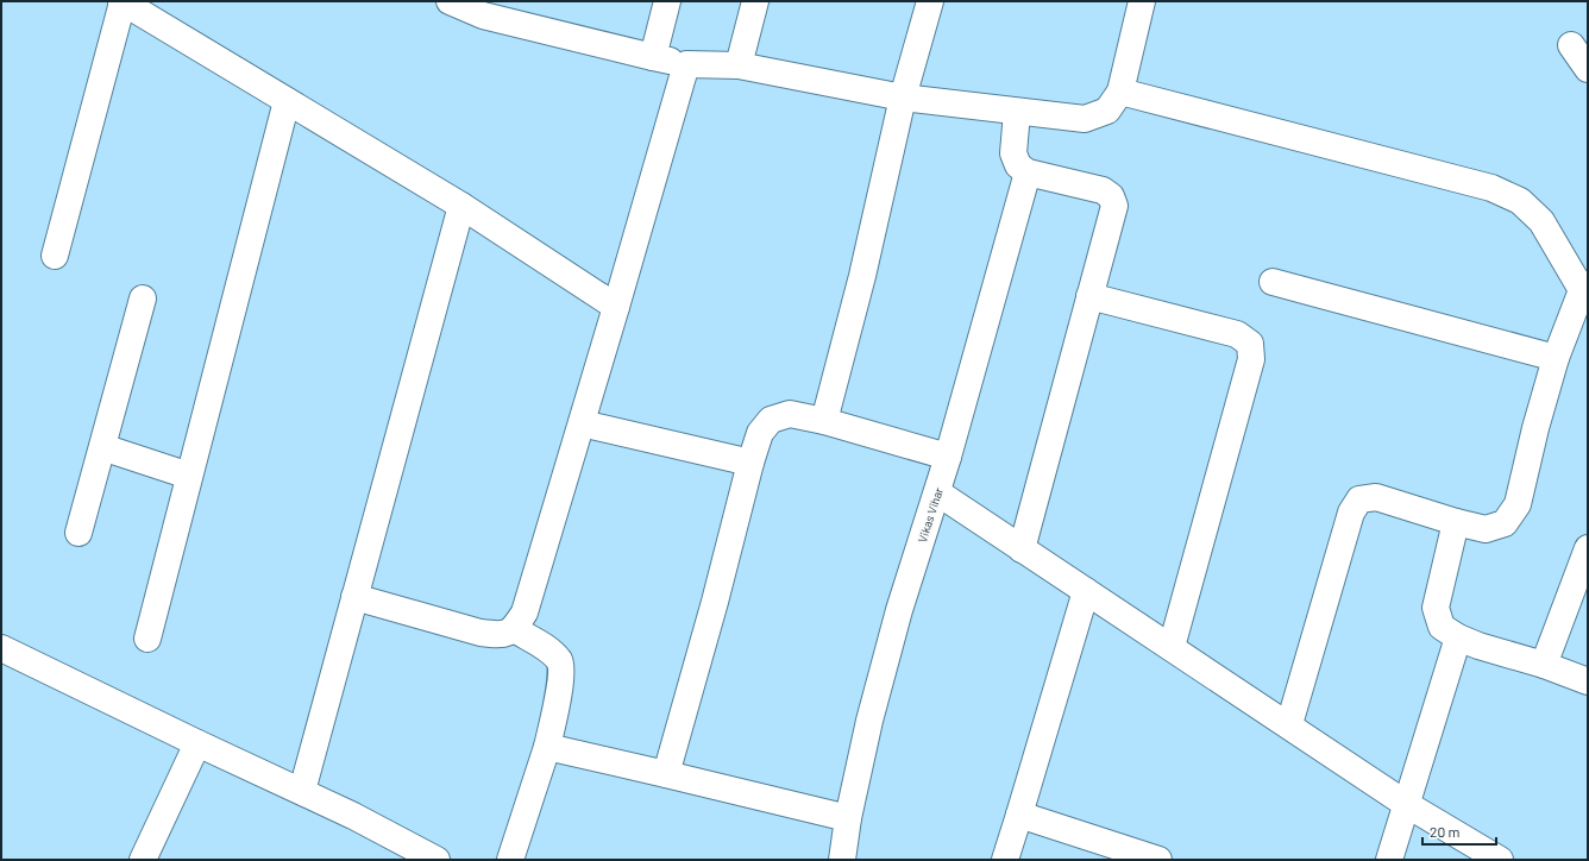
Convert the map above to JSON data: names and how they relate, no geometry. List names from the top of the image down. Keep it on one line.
{"streets":{"street":["Vikas Vihar"]},"scale_bar":"20 m"}
